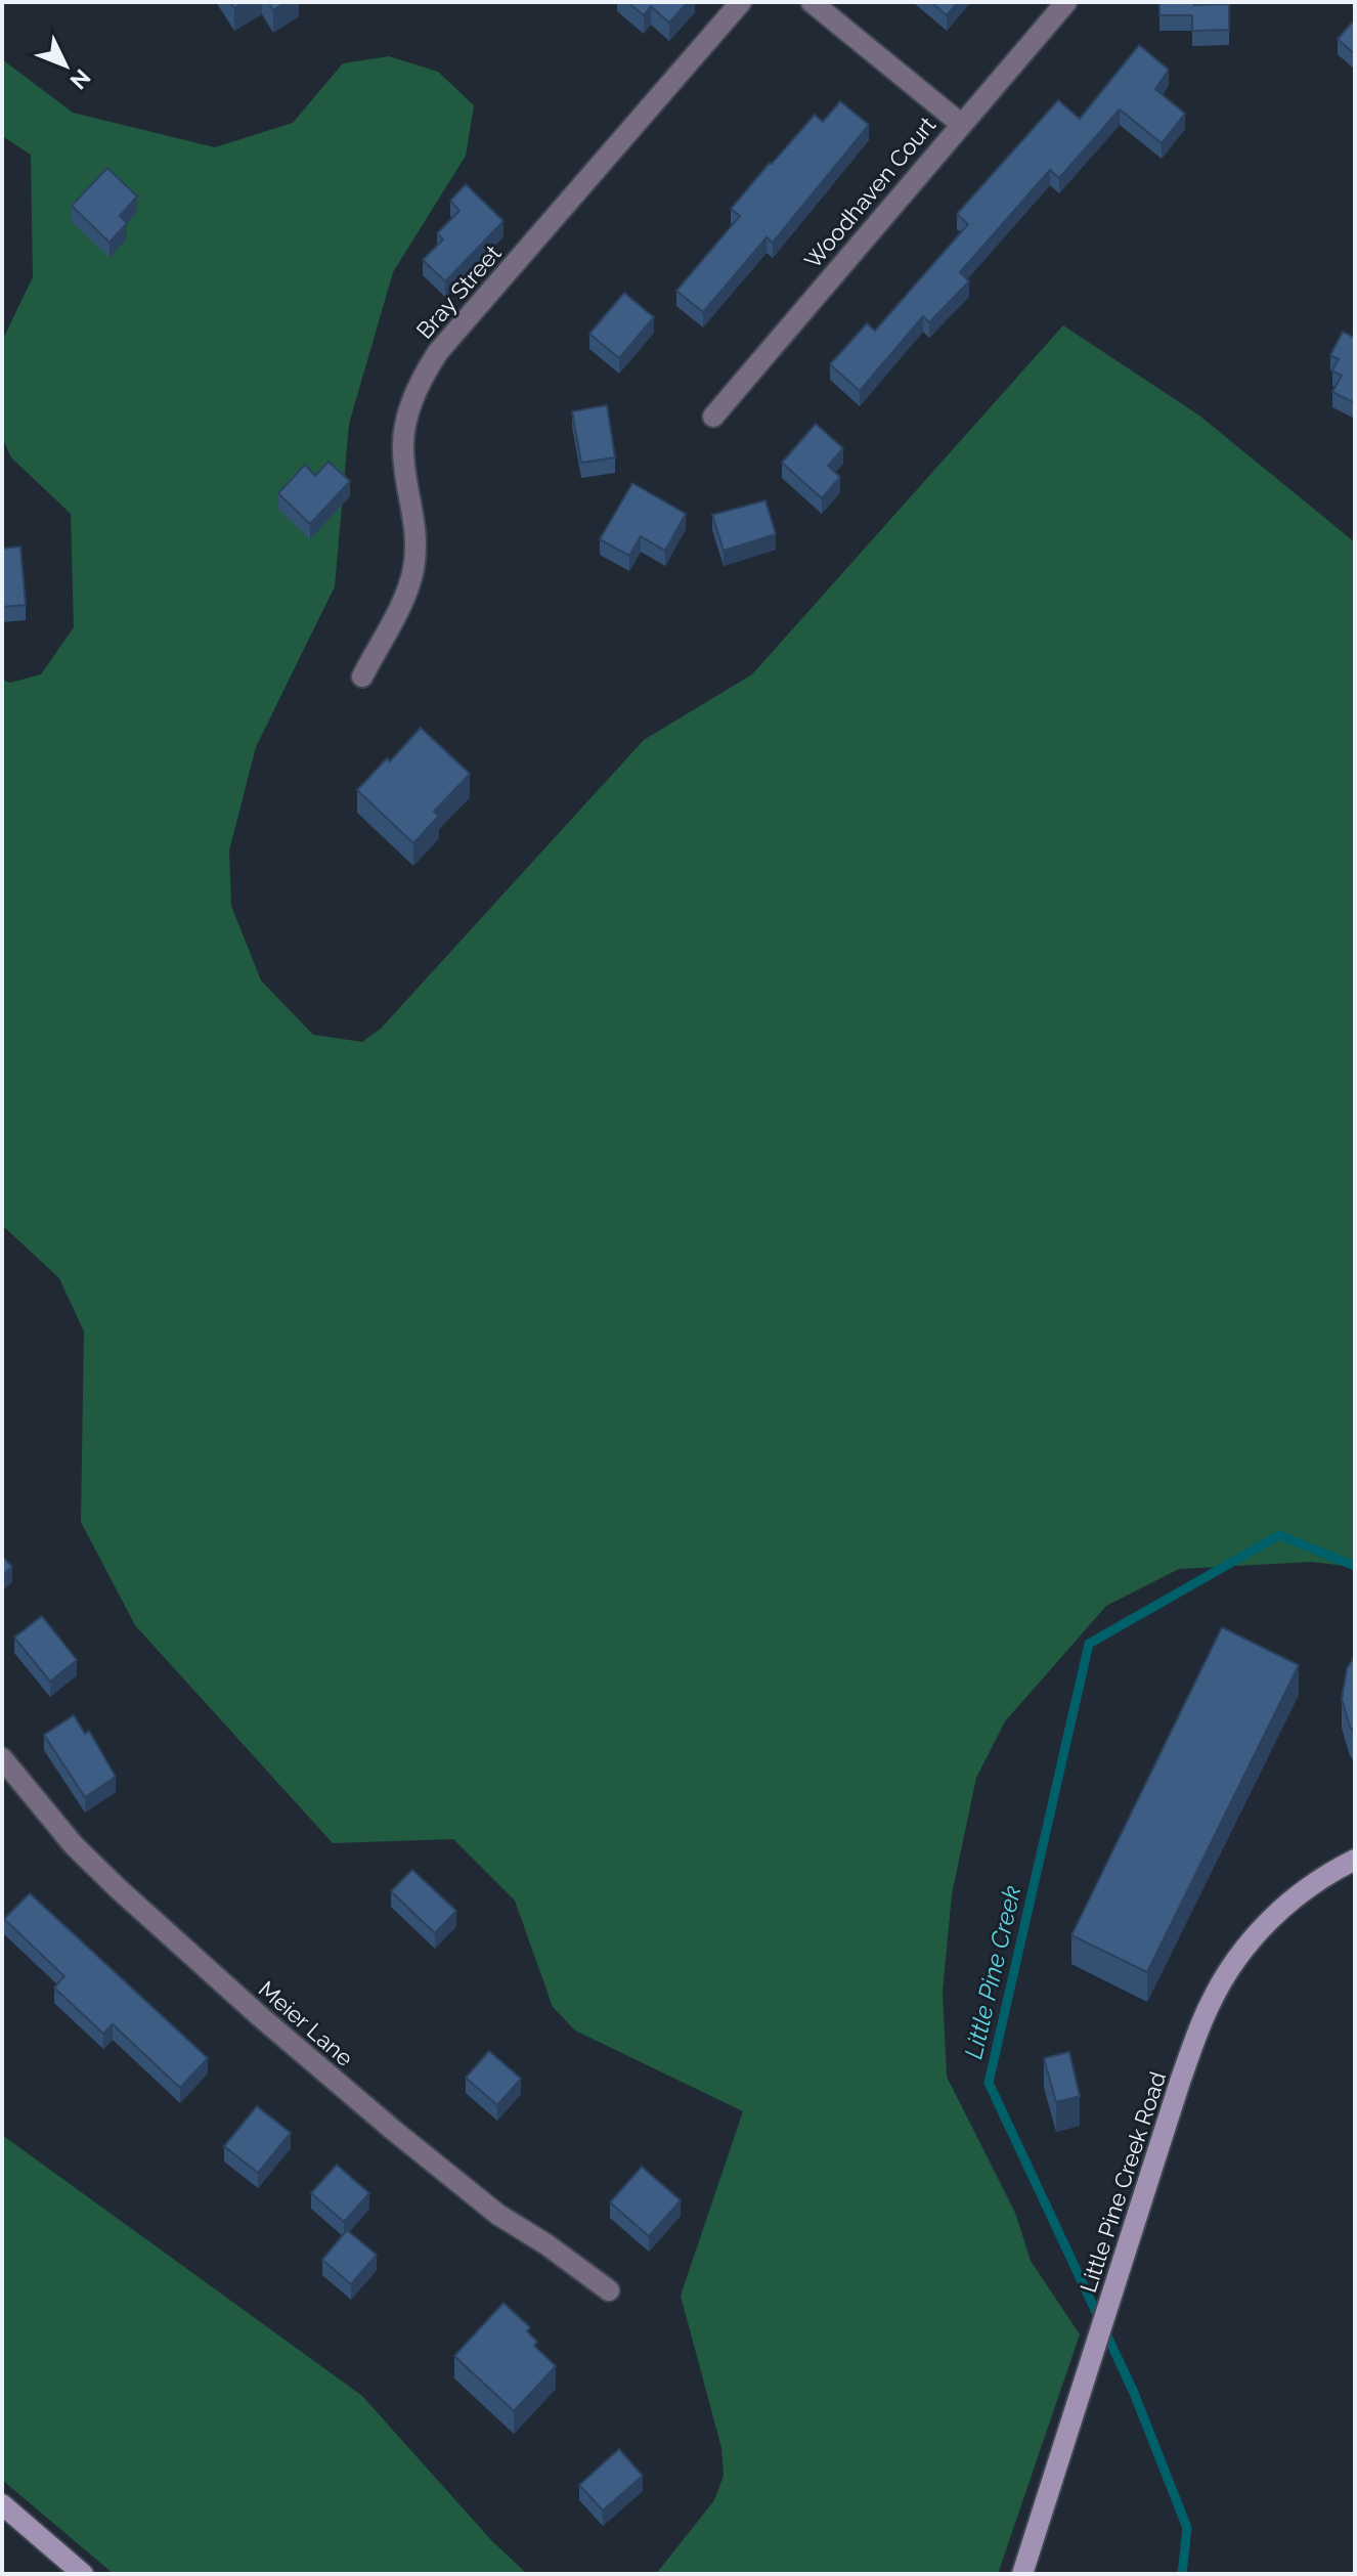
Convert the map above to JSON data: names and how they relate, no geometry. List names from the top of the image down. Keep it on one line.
{"streets":{"street":["Woodhaven Court","Bray Street","Meier Lane","Little Pine Creek Road"]},"water":["Little Pine Creek"],"north":"bottom right"}
